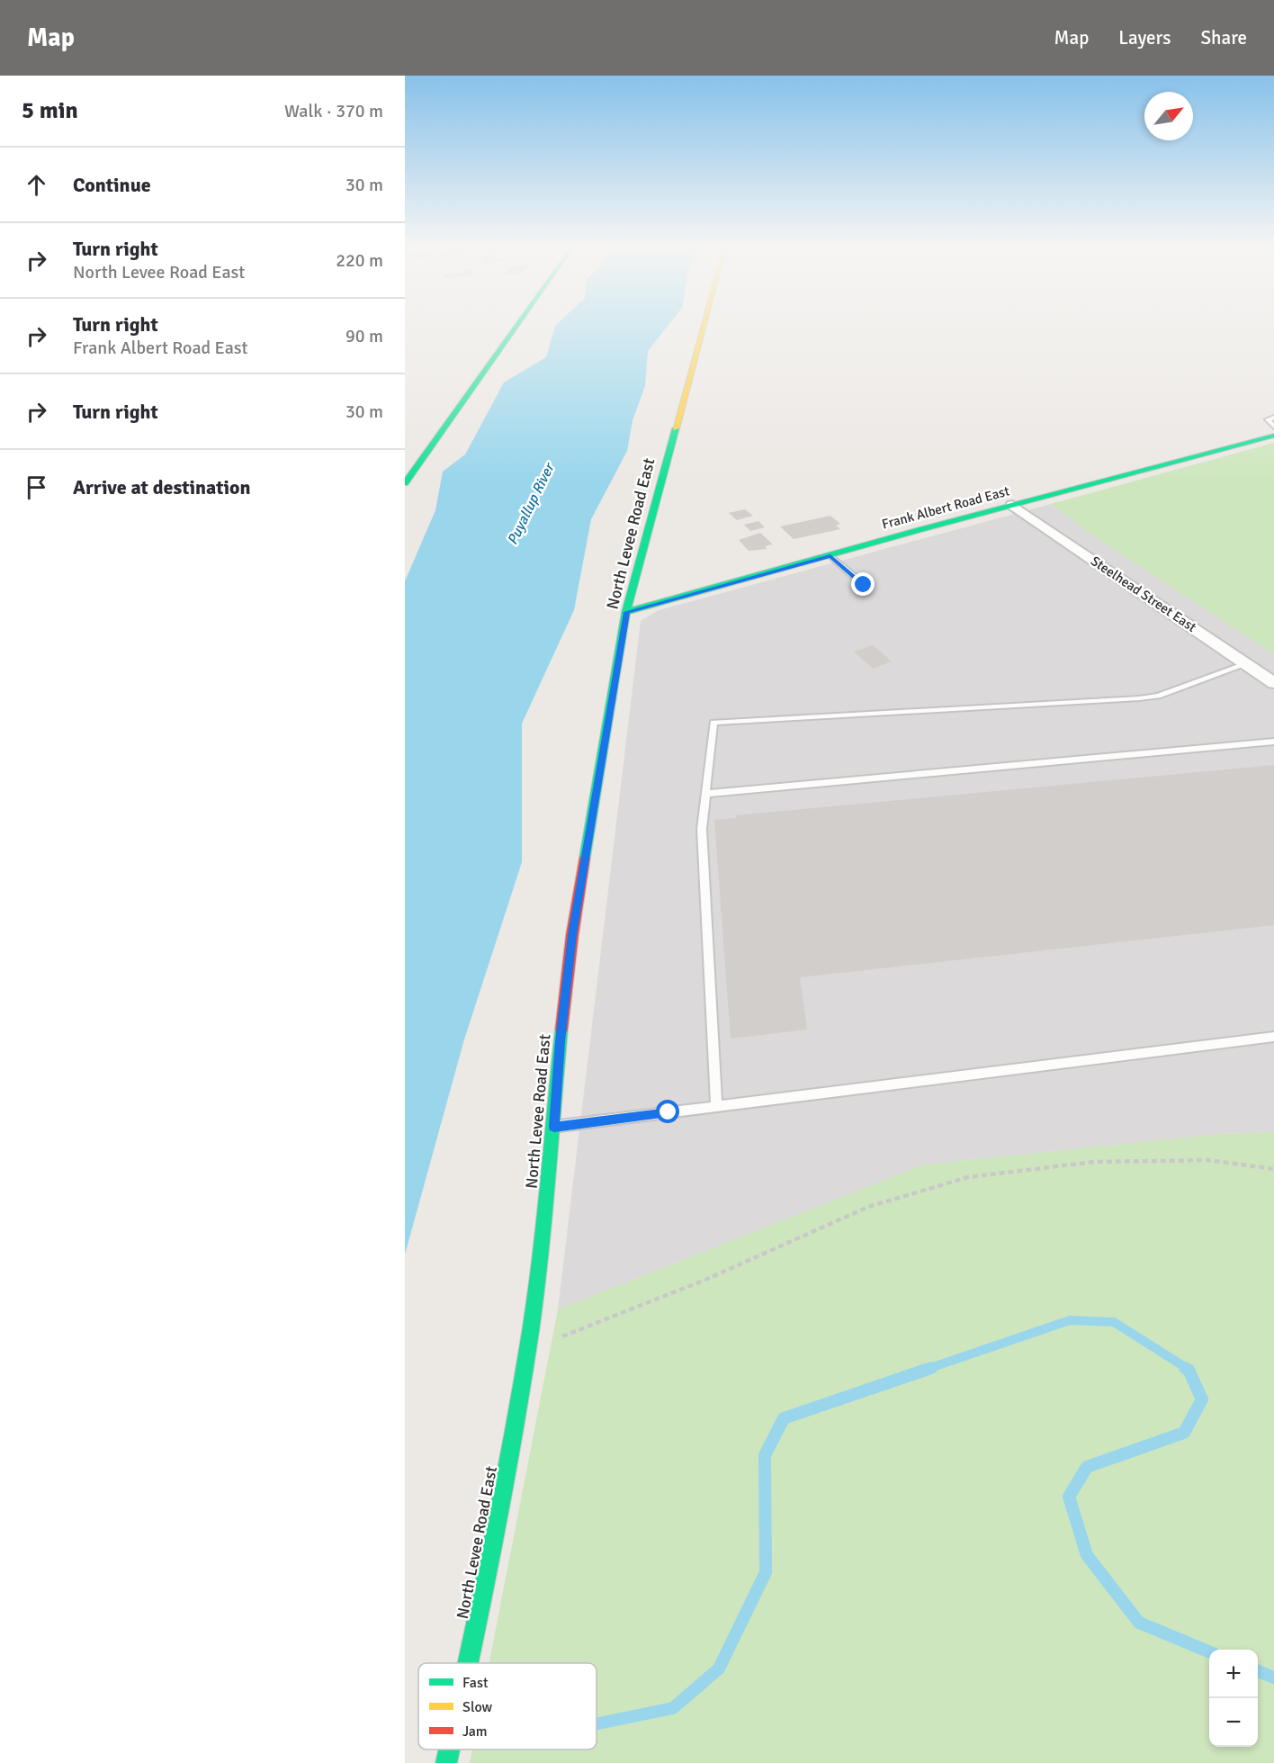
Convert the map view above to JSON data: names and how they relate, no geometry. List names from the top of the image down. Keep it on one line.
{"streets":{"street":["Frank Albert Road East","North Levee Road East","Steelhead Street East"]},"crossings":[["Frank Albert Road East","North Levee Road East"],["Frank Albert Road East","Steelhead Street East"]],"water":["Puyallup River"],"legend":["Fast","Slow","Jam"],"north":"top right","page":{"header":"Map","nav":["Map","Layers","Share"],"heading":["5 min","Walk · 370 m"],"list":[["Continue","30 m"],["Turn right","North Levee Road East","220 m"],["Turn right","Frank Albert Road East","90 m"],["Turn right","30 m"],"Arrive at destination"],"map_buttons":["+","−"]}}
